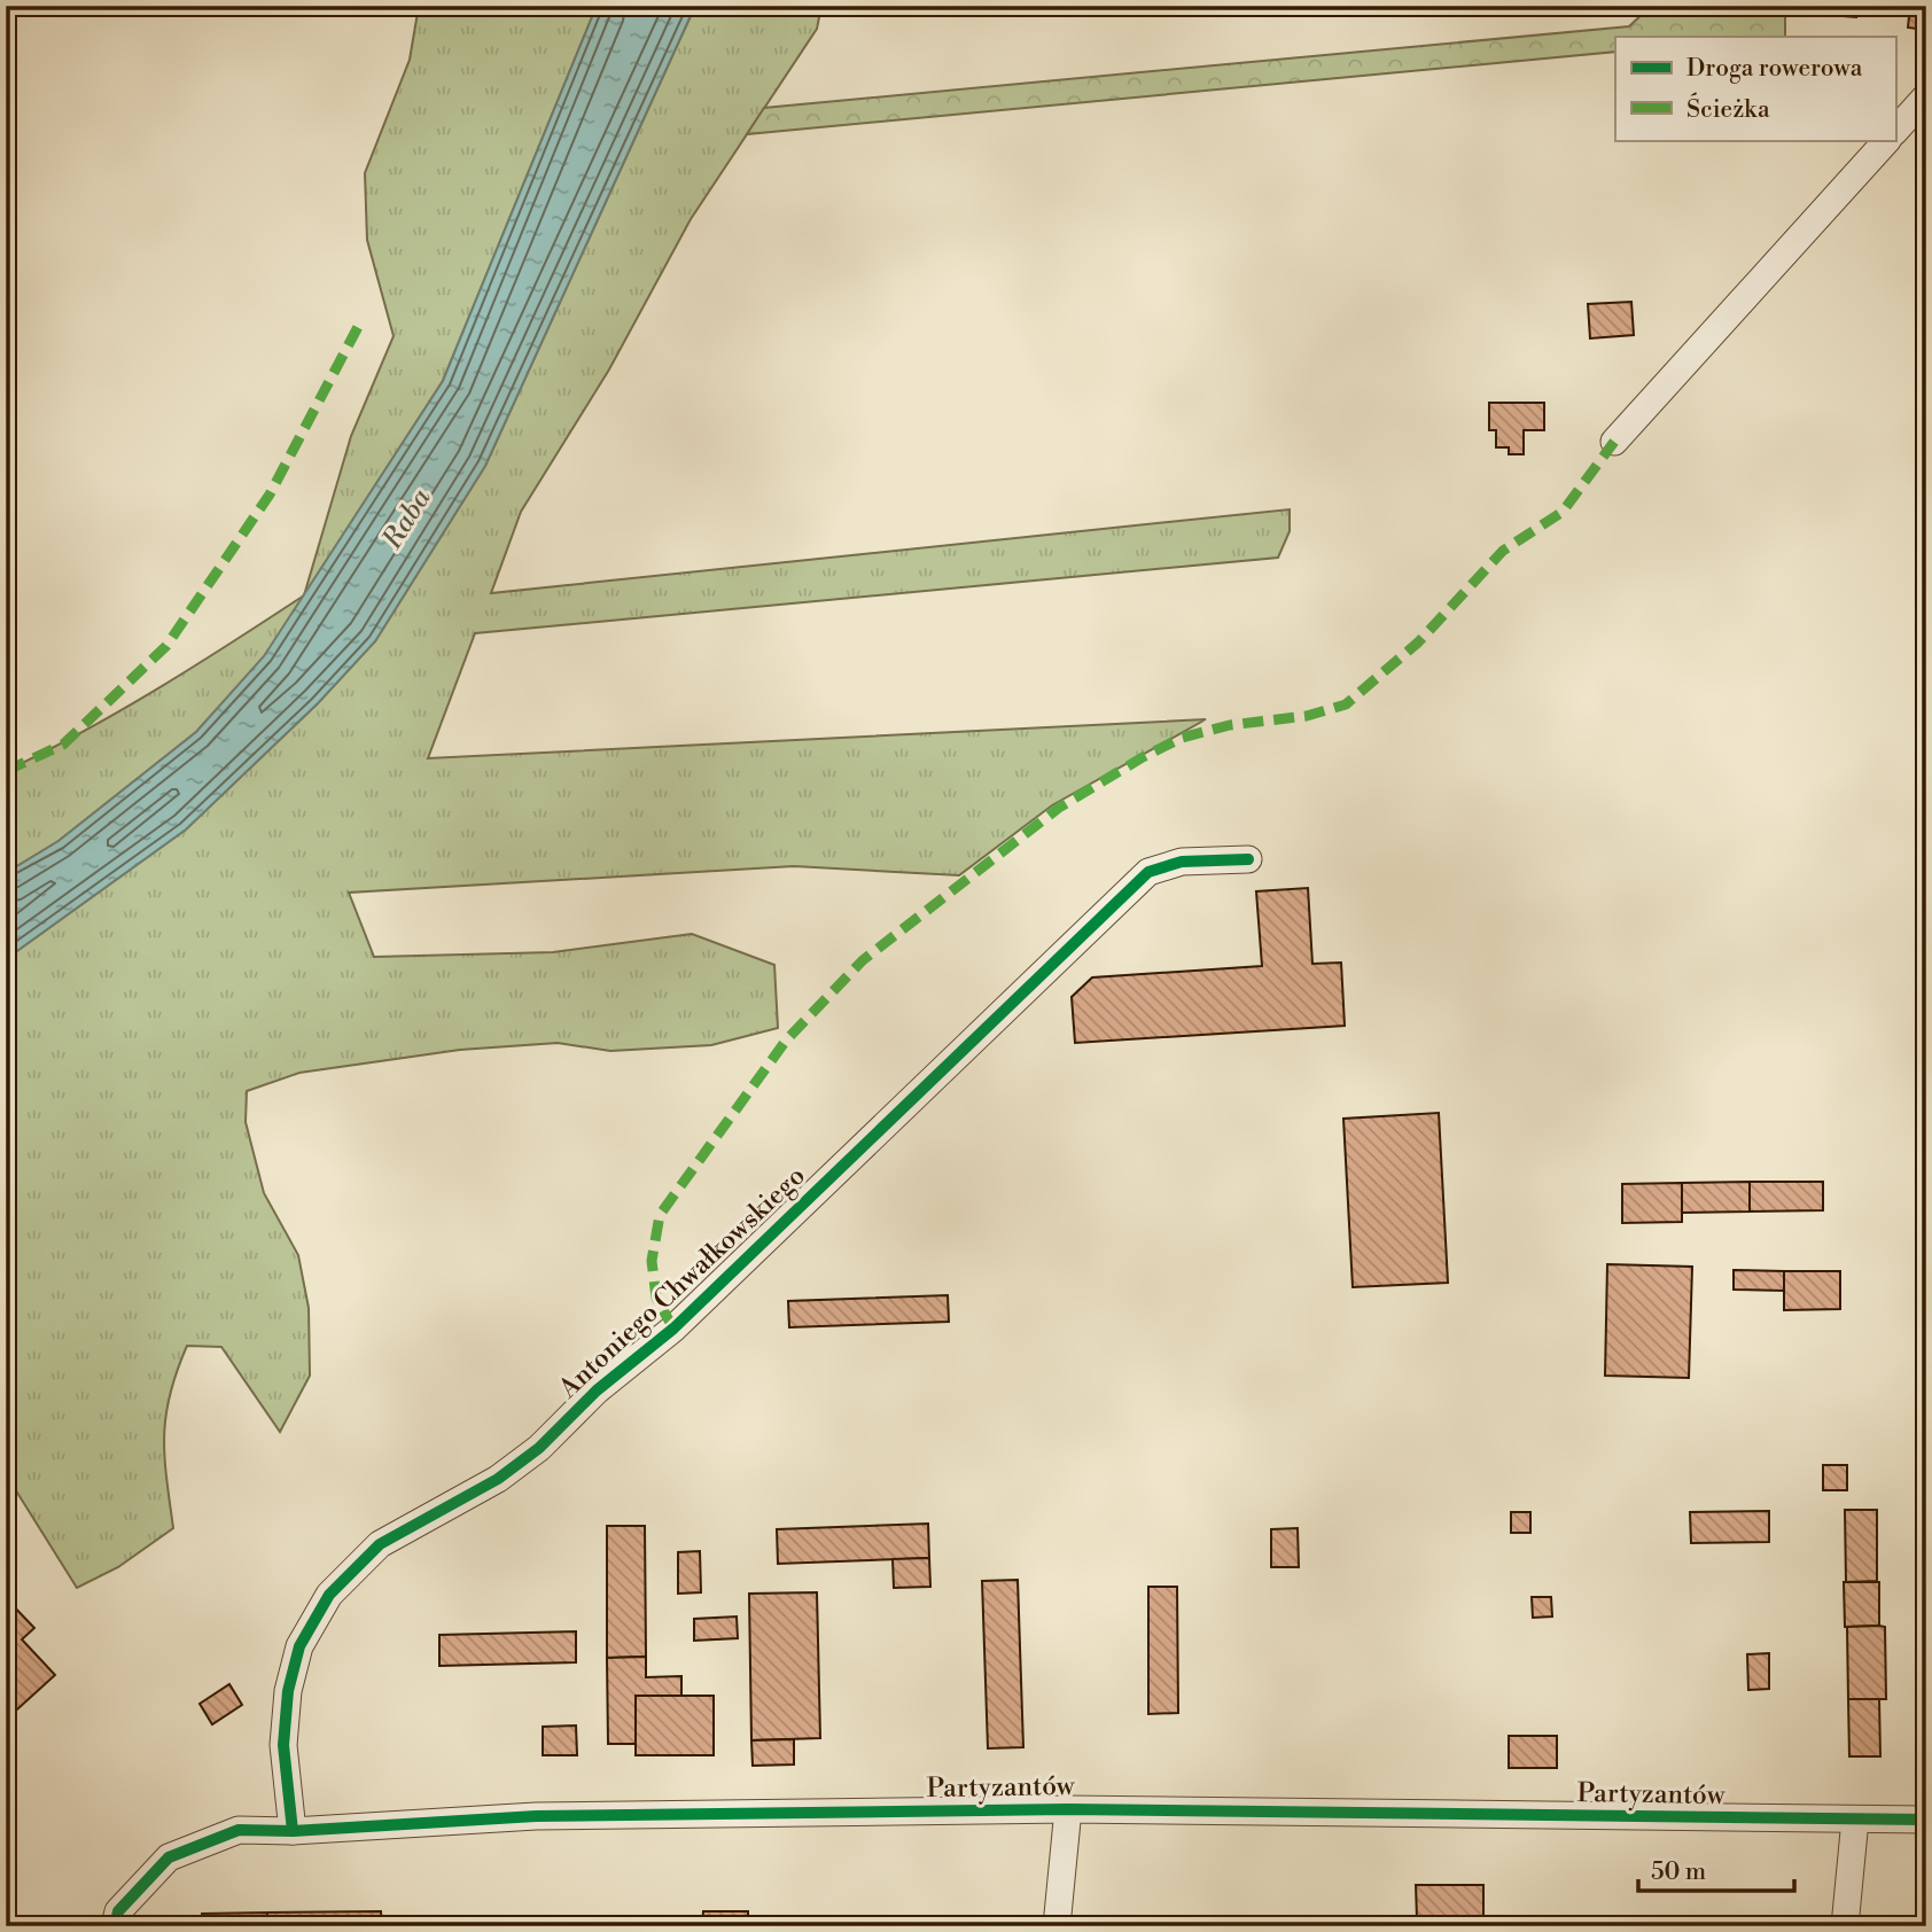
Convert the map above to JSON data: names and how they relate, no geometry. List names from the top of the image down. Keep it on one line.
{"streets":{"street":["Antoniego Chwałkowskiego","Partyzantów"]},"crossings":[["Antoniego Chwałkowskiego","Partyzantów"]],"water":["Raba"],"legend":["Droga rowerowa","Ścieżka"],"scale_bar":"50 m"}
